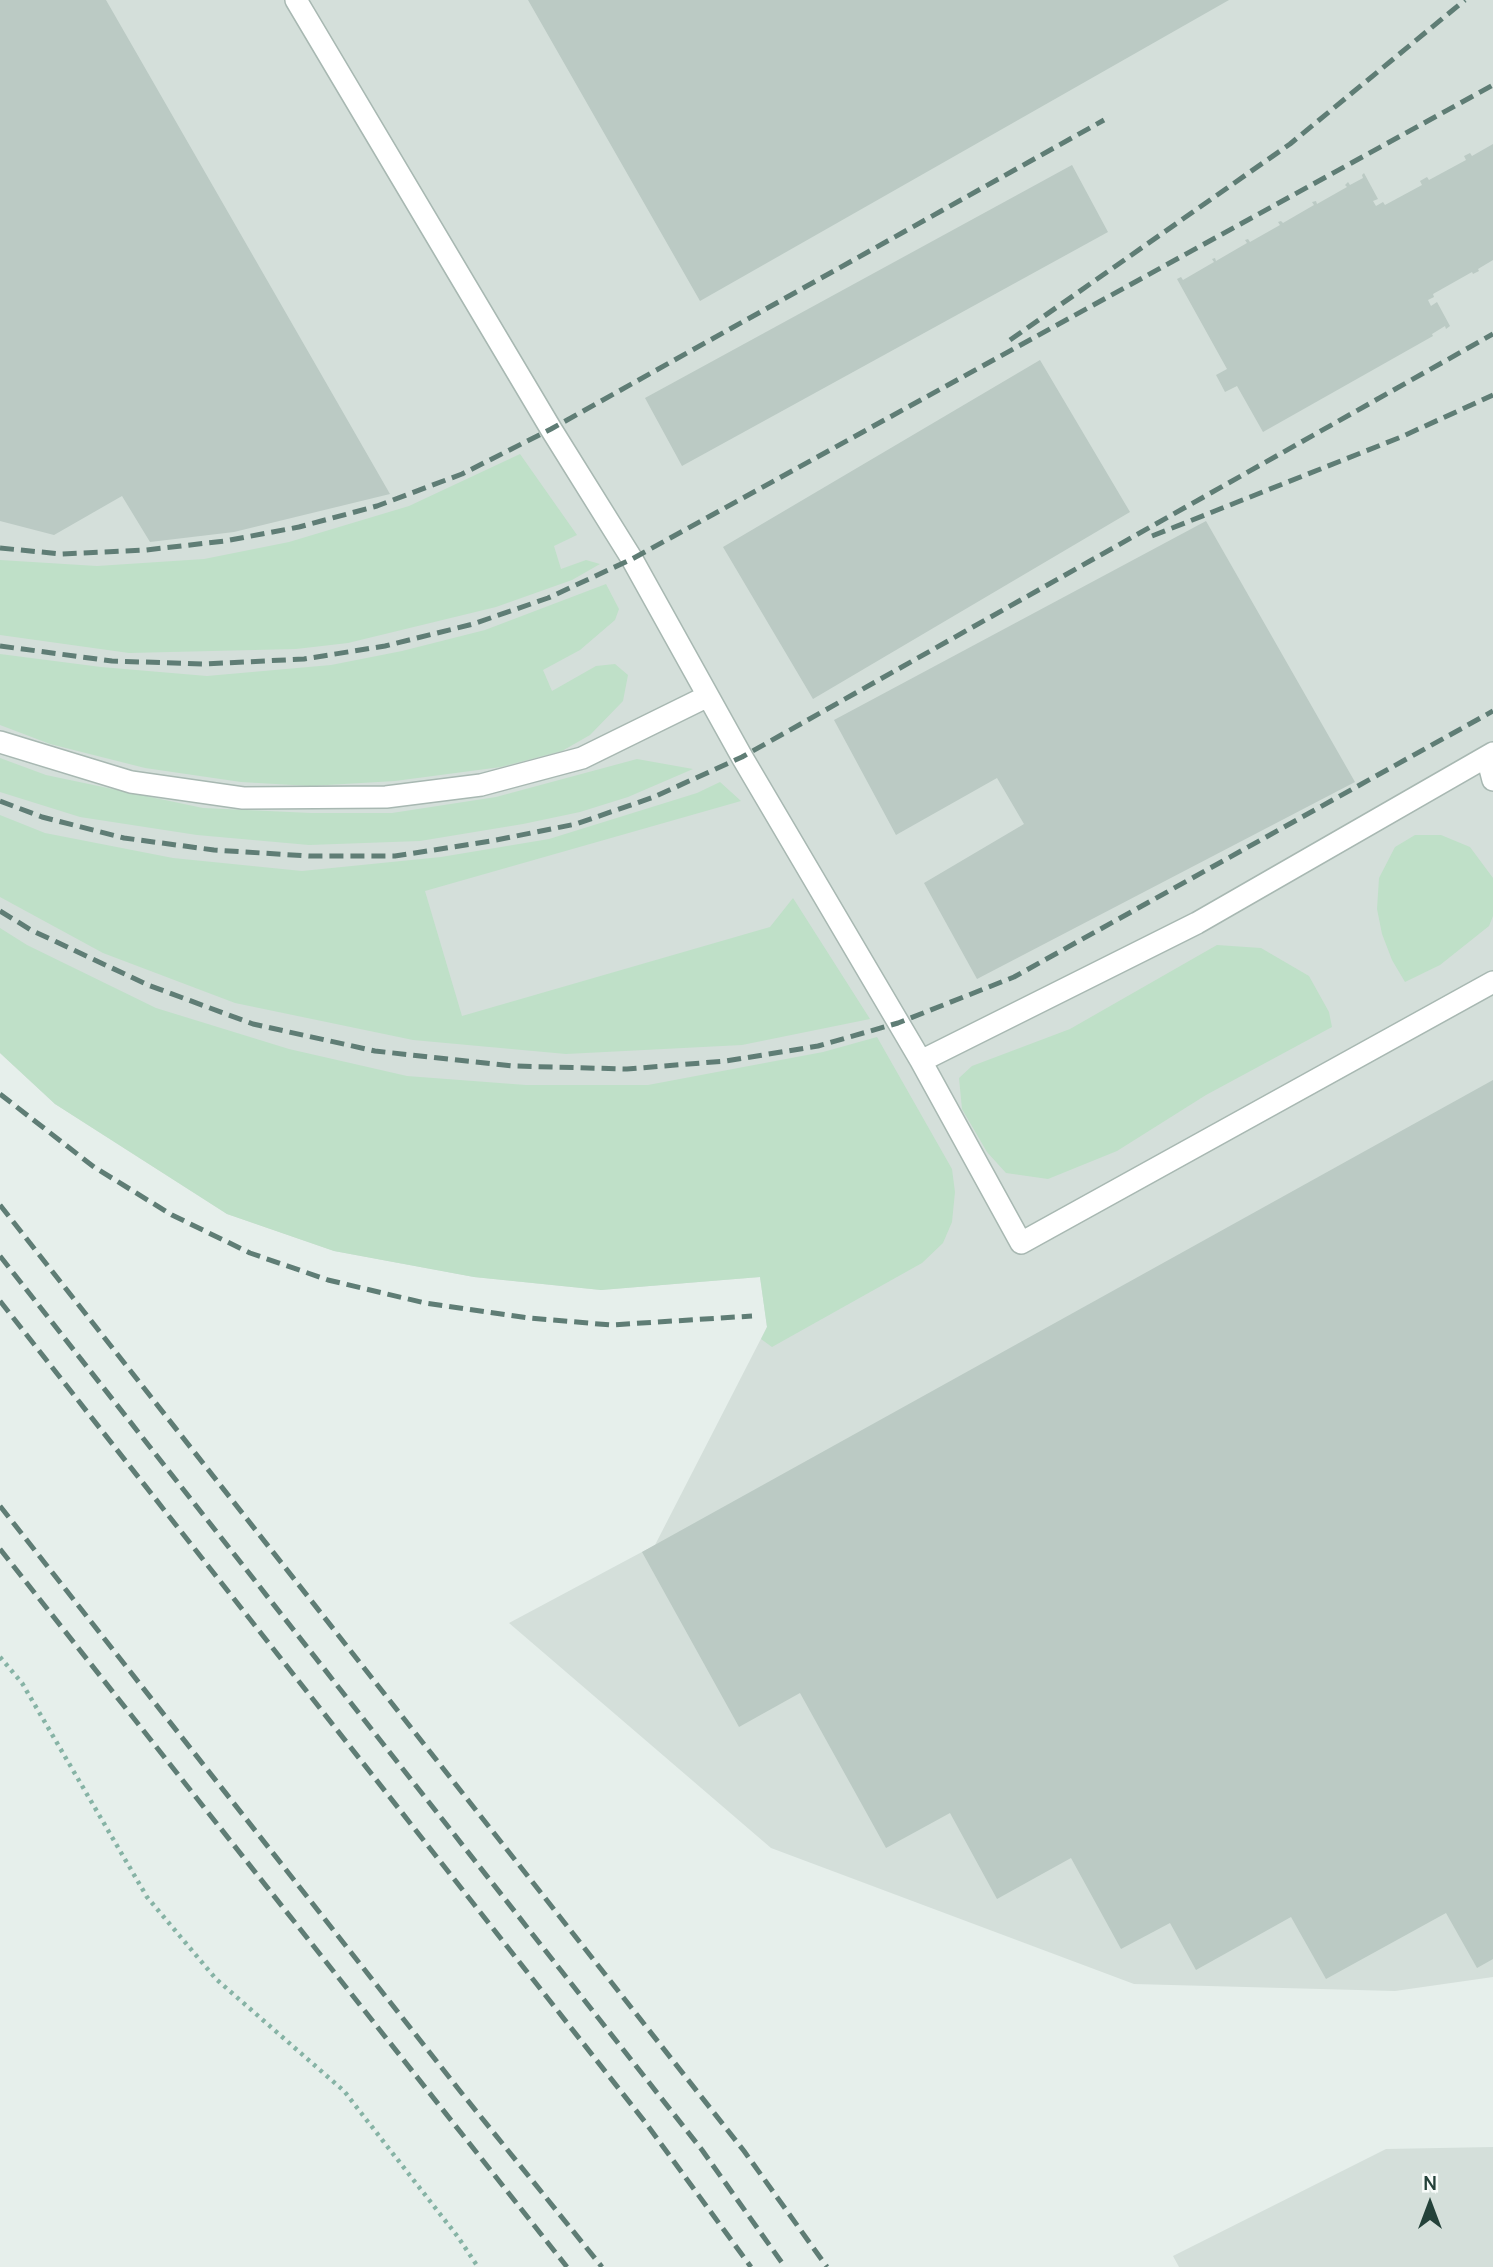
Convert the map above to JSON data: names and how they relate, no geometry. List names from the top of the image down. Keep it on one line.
{"north":"top"}
